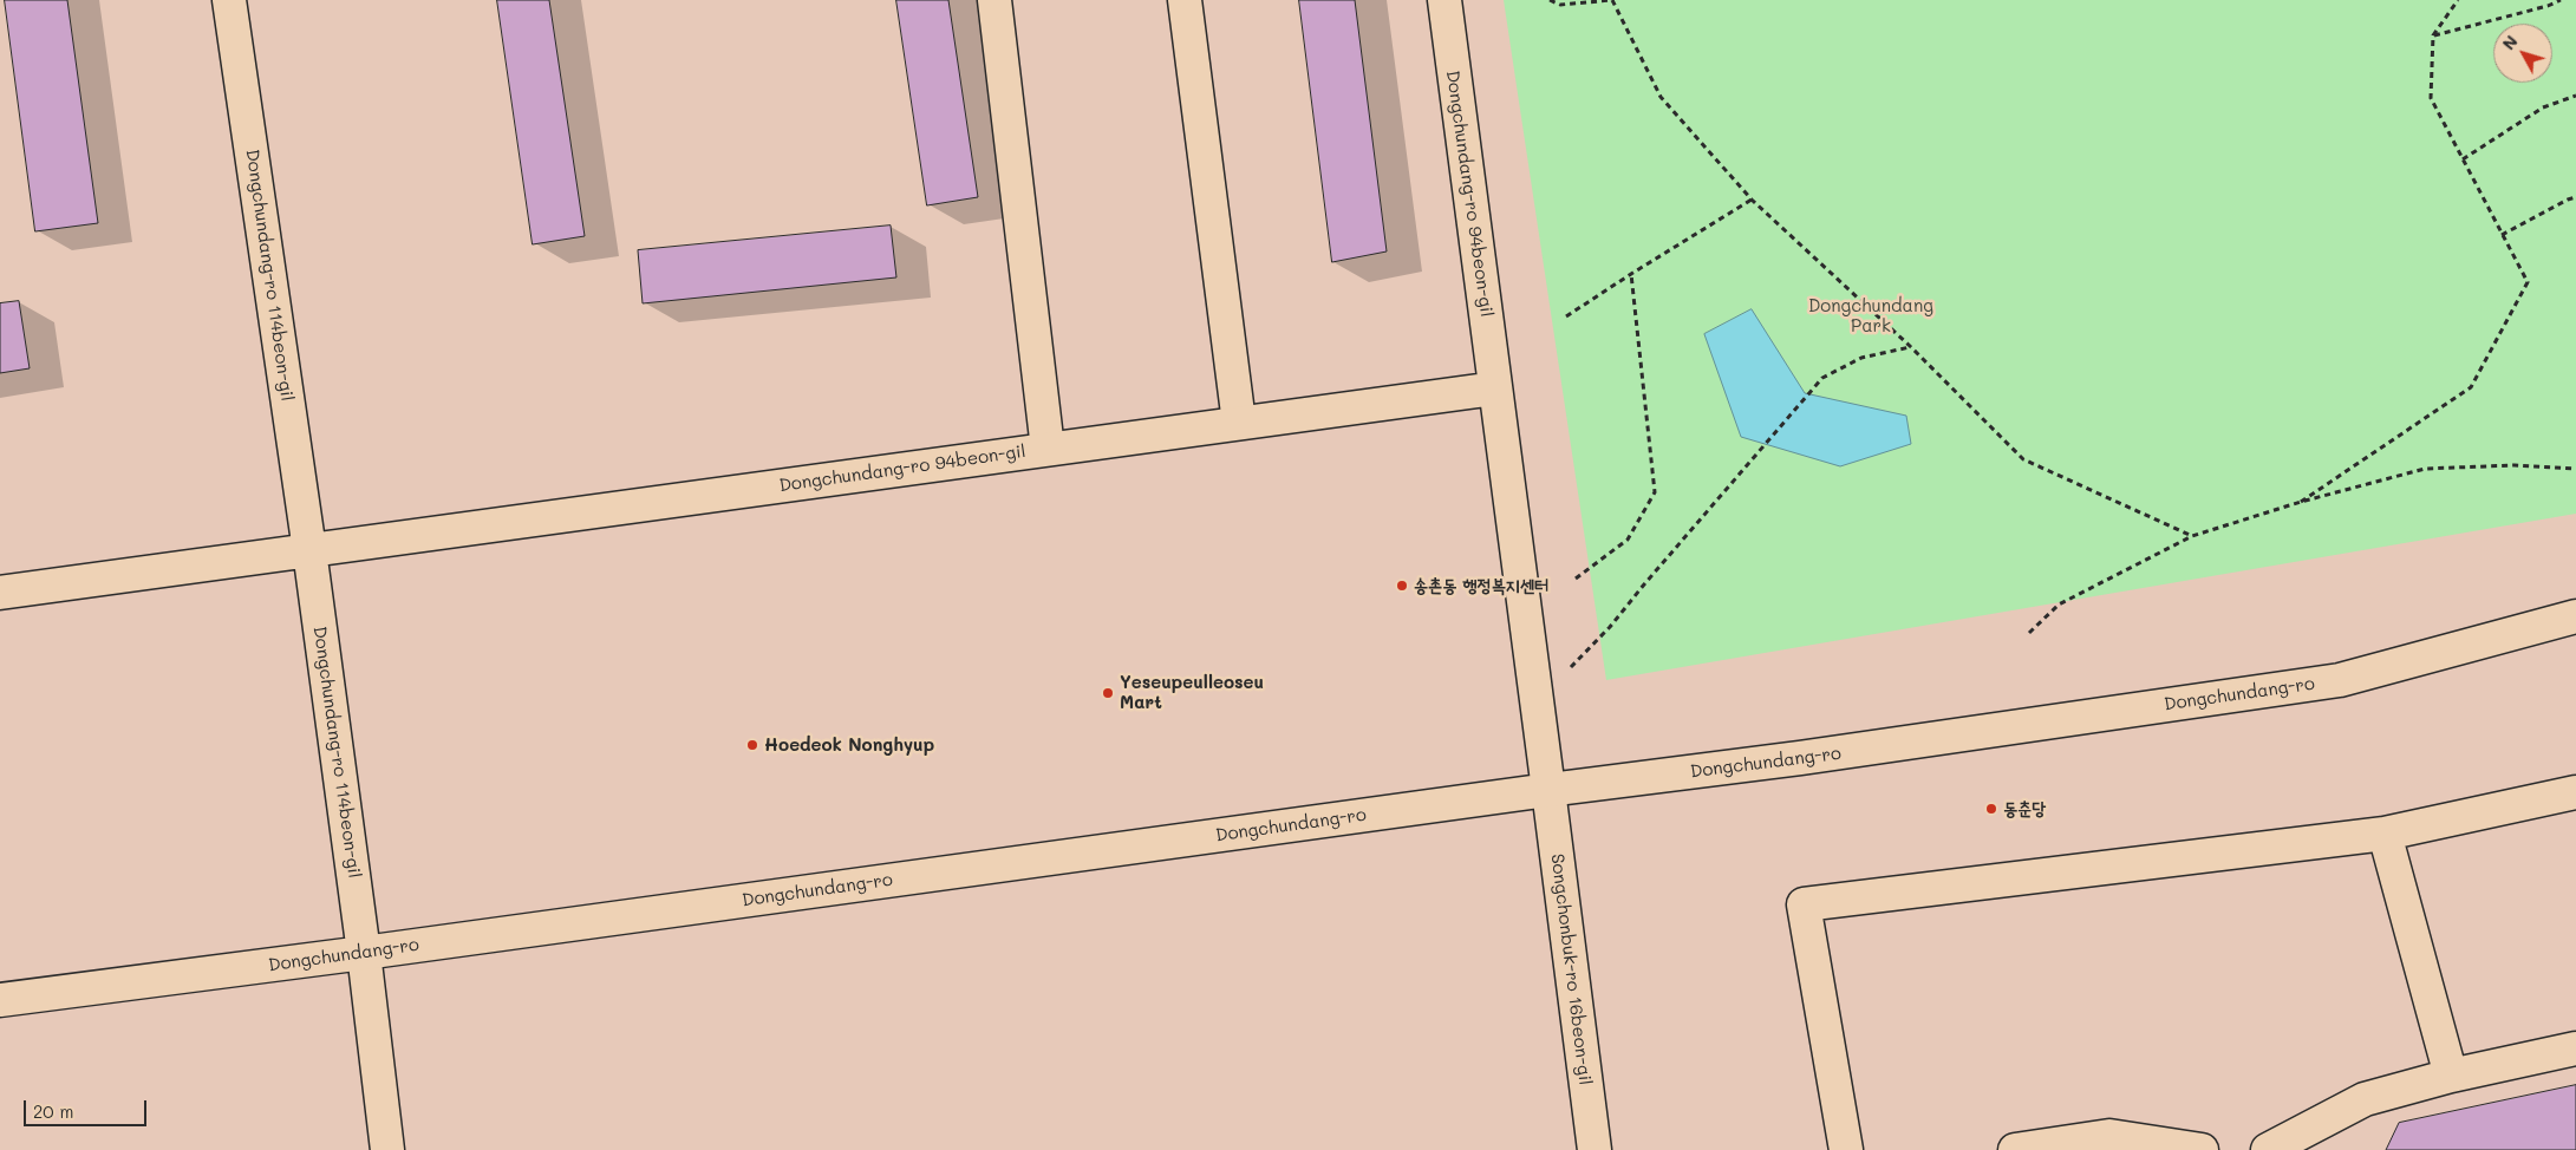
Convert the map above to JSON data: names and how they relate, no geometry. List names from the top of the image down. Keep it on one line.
{"streets":{"main road":["Dongchundang-ro 94beon-gil","Dongchundang-ro 114beon-gil","Dongchundang-ro","Songchonbuk-ro 16beon-gil"]},"crossings":[["Dongchundang-ro 94beon-gil","Dongchundang-ro 114beon-gil"],["Dongchundang-ro 94beon-gil","Dongchundang-ro"],["Dongchundang-ro 94beon-gil","Songchonbuk-ro 16beon-gil"],["Dongchundang-ro 114beon-gil","Dongchundang-ro"],["Dongchundang-ro","Songchonbuk-ro 16beon-gil"]],"parks":["Dongchundang Park"],"places":["송촌동 행정복지센터","Yeseupeulleoseu Mart","Hoedeok Nonghyup","동춘당"],"scale_bar":"20 m","north":"top left"}
